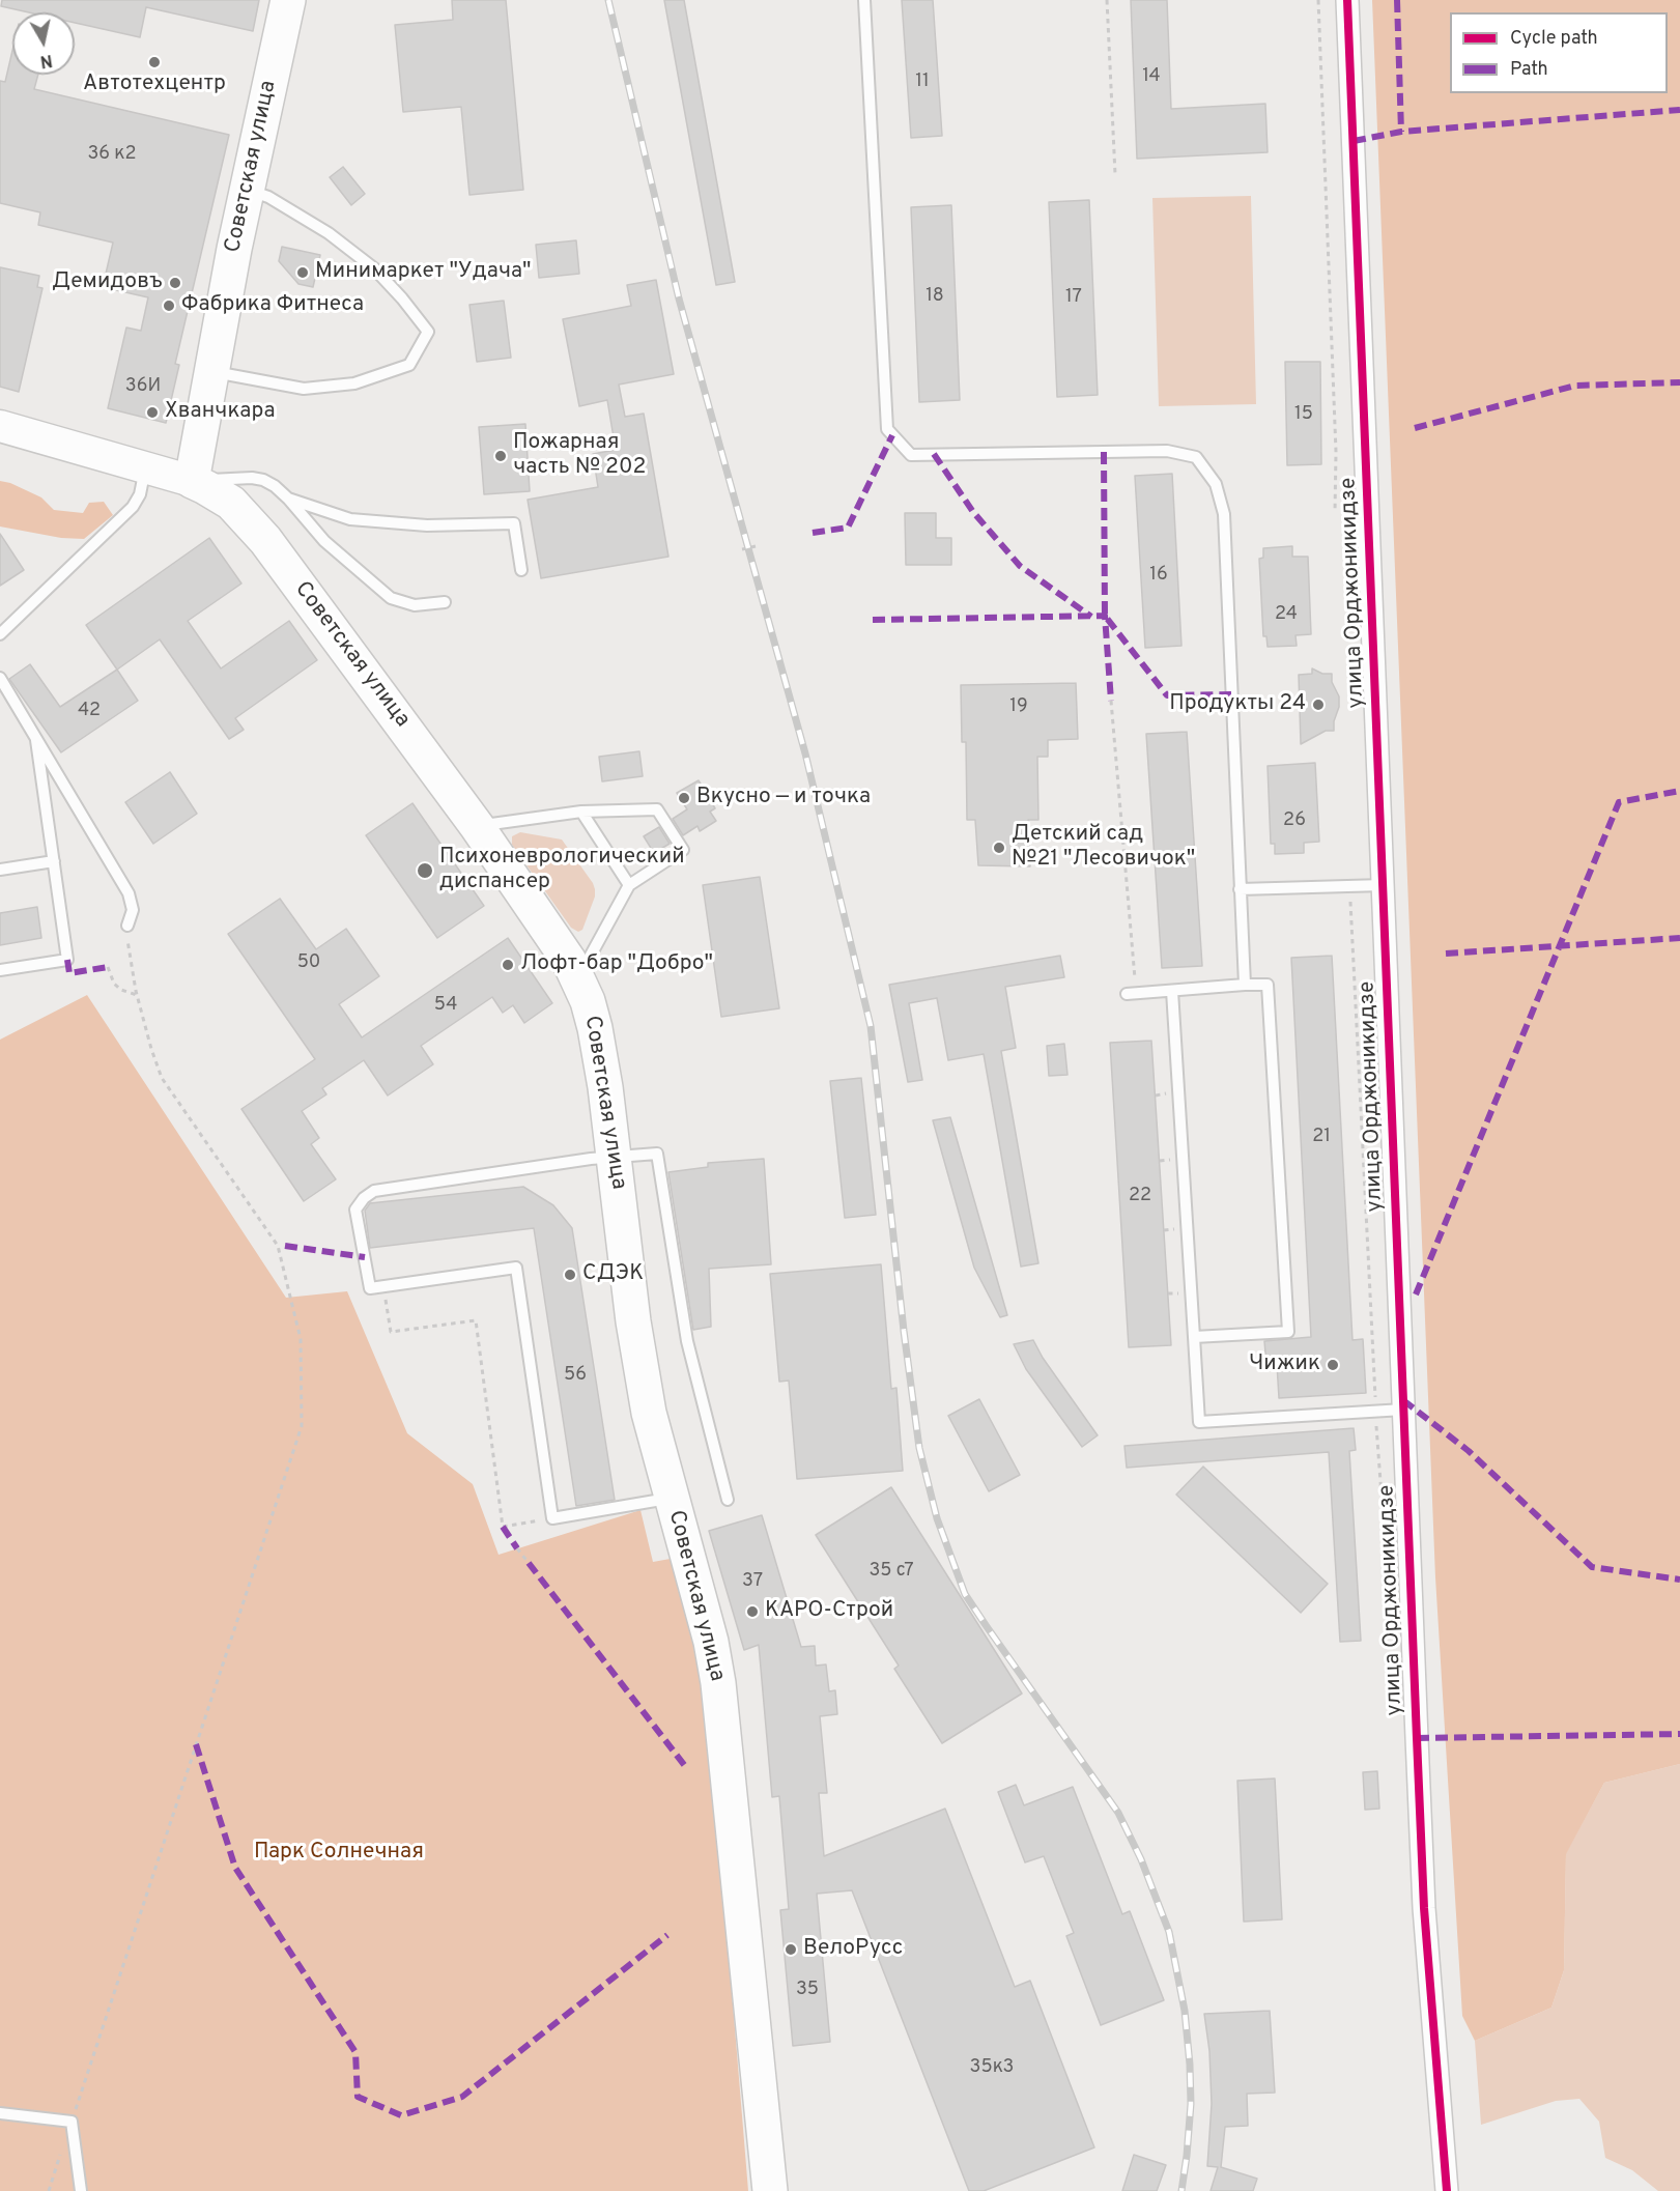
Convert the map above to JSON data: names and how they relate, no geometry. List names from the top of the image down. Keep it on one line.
{"streets":{"main road":["Советская улица"],"street":["улица Орджоникидзе"]},"parks":["Парк Солнечная"],"places":["Автотехцентр","Минимаркет \"Удача\"","Демидовъ","Фабрика Фитнеса","Хванчкара","Пожарная часть № 202","Продукты 24","Вкусно — и точка","Детский сад №21 \"Лесовичок\"","Психоневрологический диспансер","Лофт-бар \"Добро\"","СДЭК","Чижик","КАРО-Строй","ВелоРусс"],"house_numbers":["14","11","36 к2","18","17","36И","15","16","24","19","42","26","50","54","21","22","56","35 с7","37","35","35к3"],"legend":["Cycle path","Path"],"north":"bottom"}
